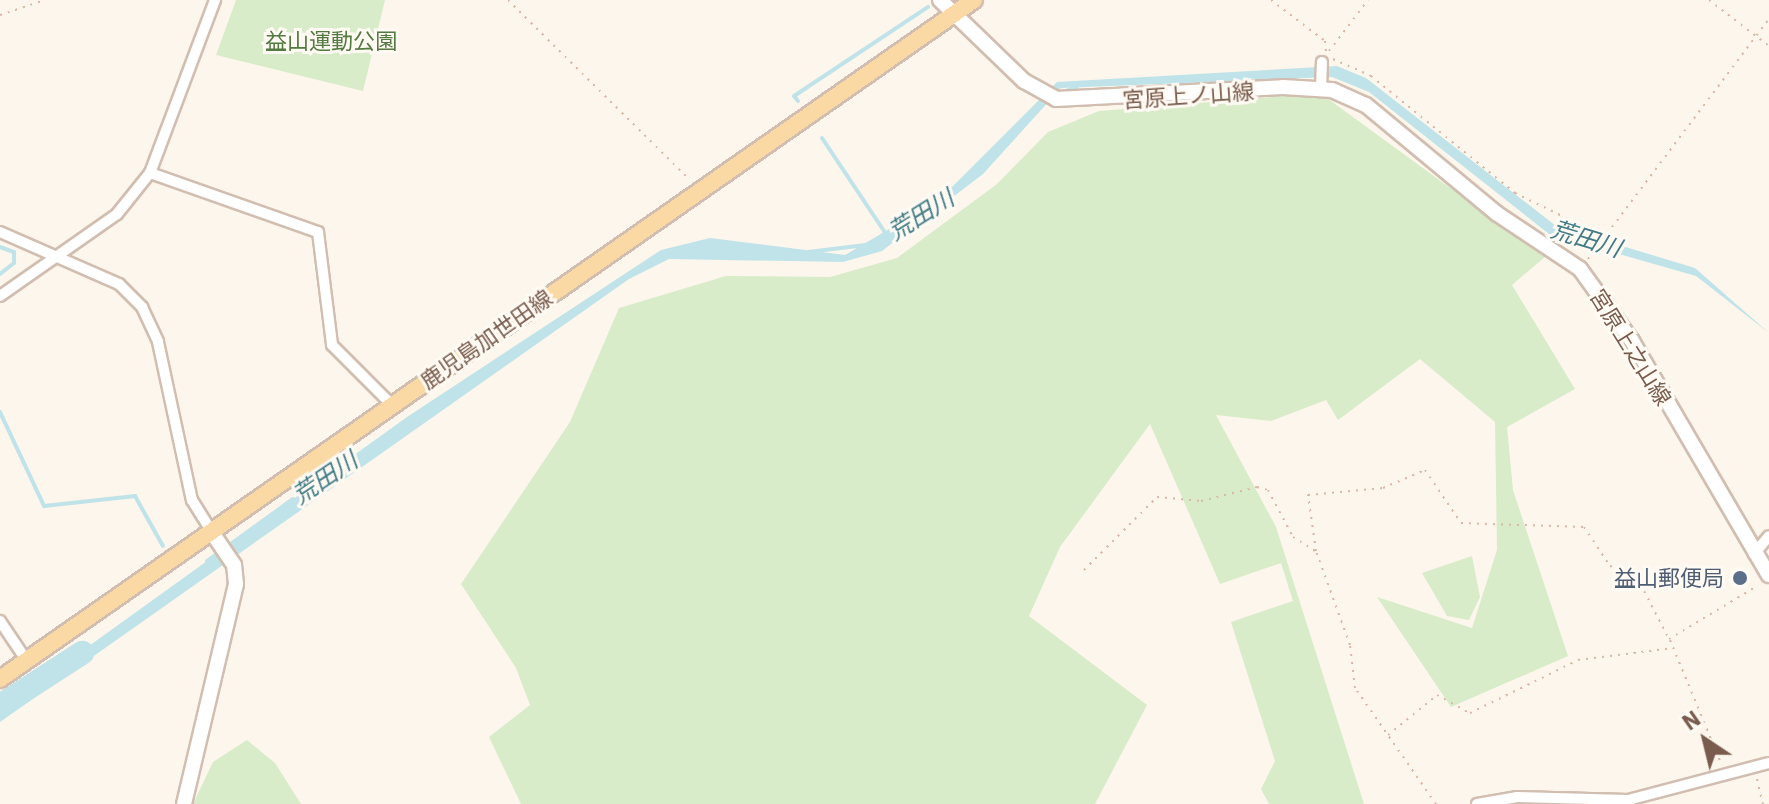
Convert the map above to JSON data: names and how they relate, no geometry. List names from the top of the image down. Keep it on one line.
{"streets":{"main road":["鹿児島加世田線"],"street":["宮原上ノ山線","宮原上之山線"]},"crossings":[["宮原上ノ山線","鹿児島加世田線"],["宮原上ノ山線","宮原上之山線"]],"water":["荒田川"],"parks":["益山運動公園"],"places":["益山郵便局"],"north":"top left"}
